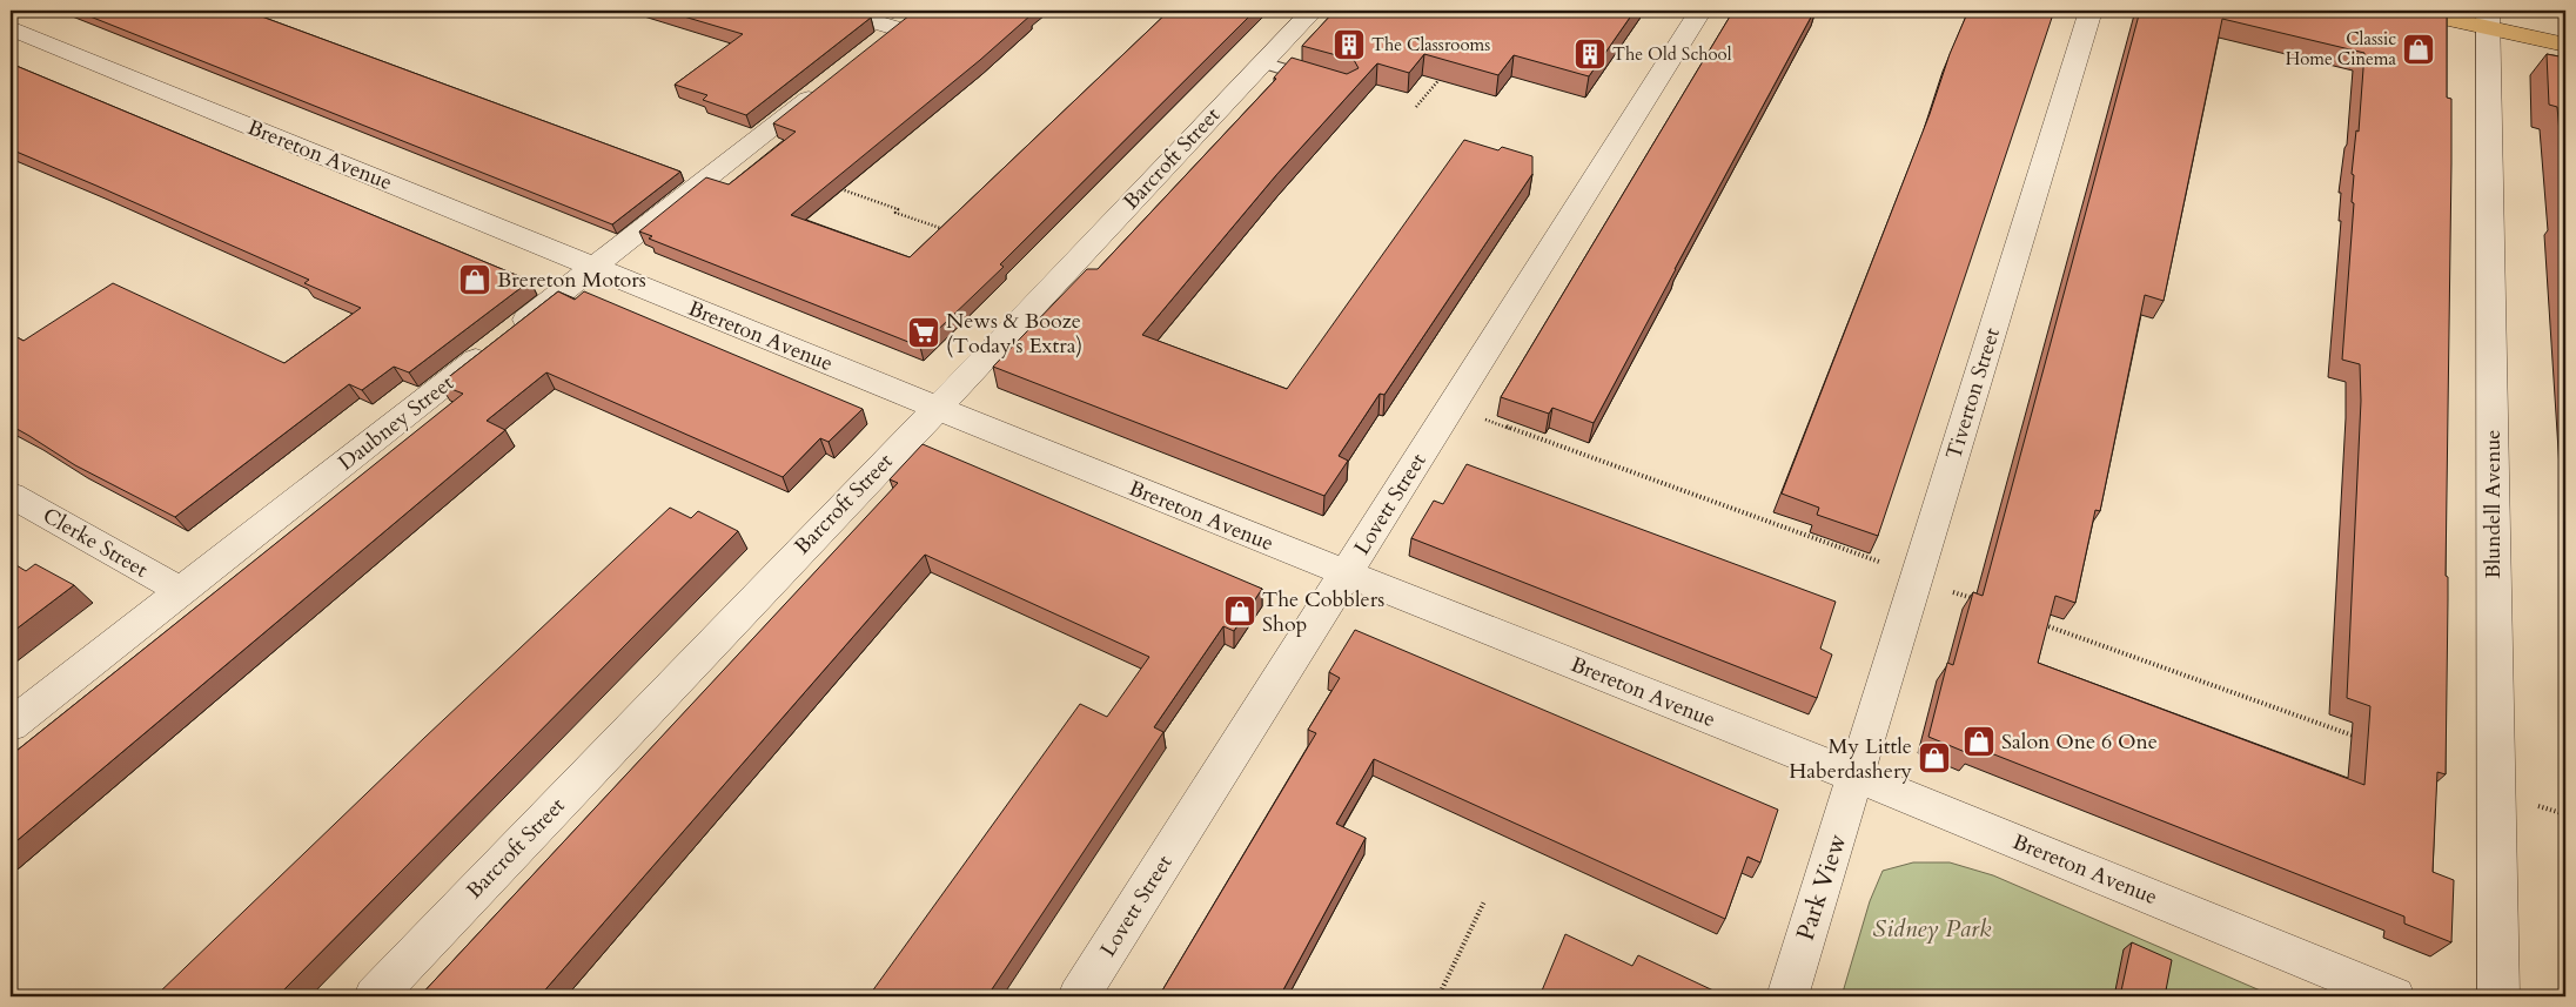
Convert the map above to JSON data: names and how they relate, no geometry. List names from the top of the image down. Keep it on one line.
{"streets":{"street":["Brereton Avenue","Barcroft Street","Tiverton Street","Daubney Street","Lovett Street","Blundell Avenue","Clerke Street","Park View"]},"crossings":[["Brereton Avenue","Barcroft Street"],["Brereton Avenue","Tiverton Street"],["Brereton Avenue","Daubney Street"],["Brereton Avenue","Lovett Street"],["Brereton Avenue","Park View"],["Tiverton Street","Park View"],["Daubney Street","Clerke Street"]],"parks":["Sidney Park"],"places":{"building":["The Classrooms","The Old School"],"shop":["Classic Home Cinema","Brereton Motors","The Cobblers Shop","Salon One 6 One","My Little Haberdashery"],"supermarket":["News & Booze (Today's Extra)"]}}
